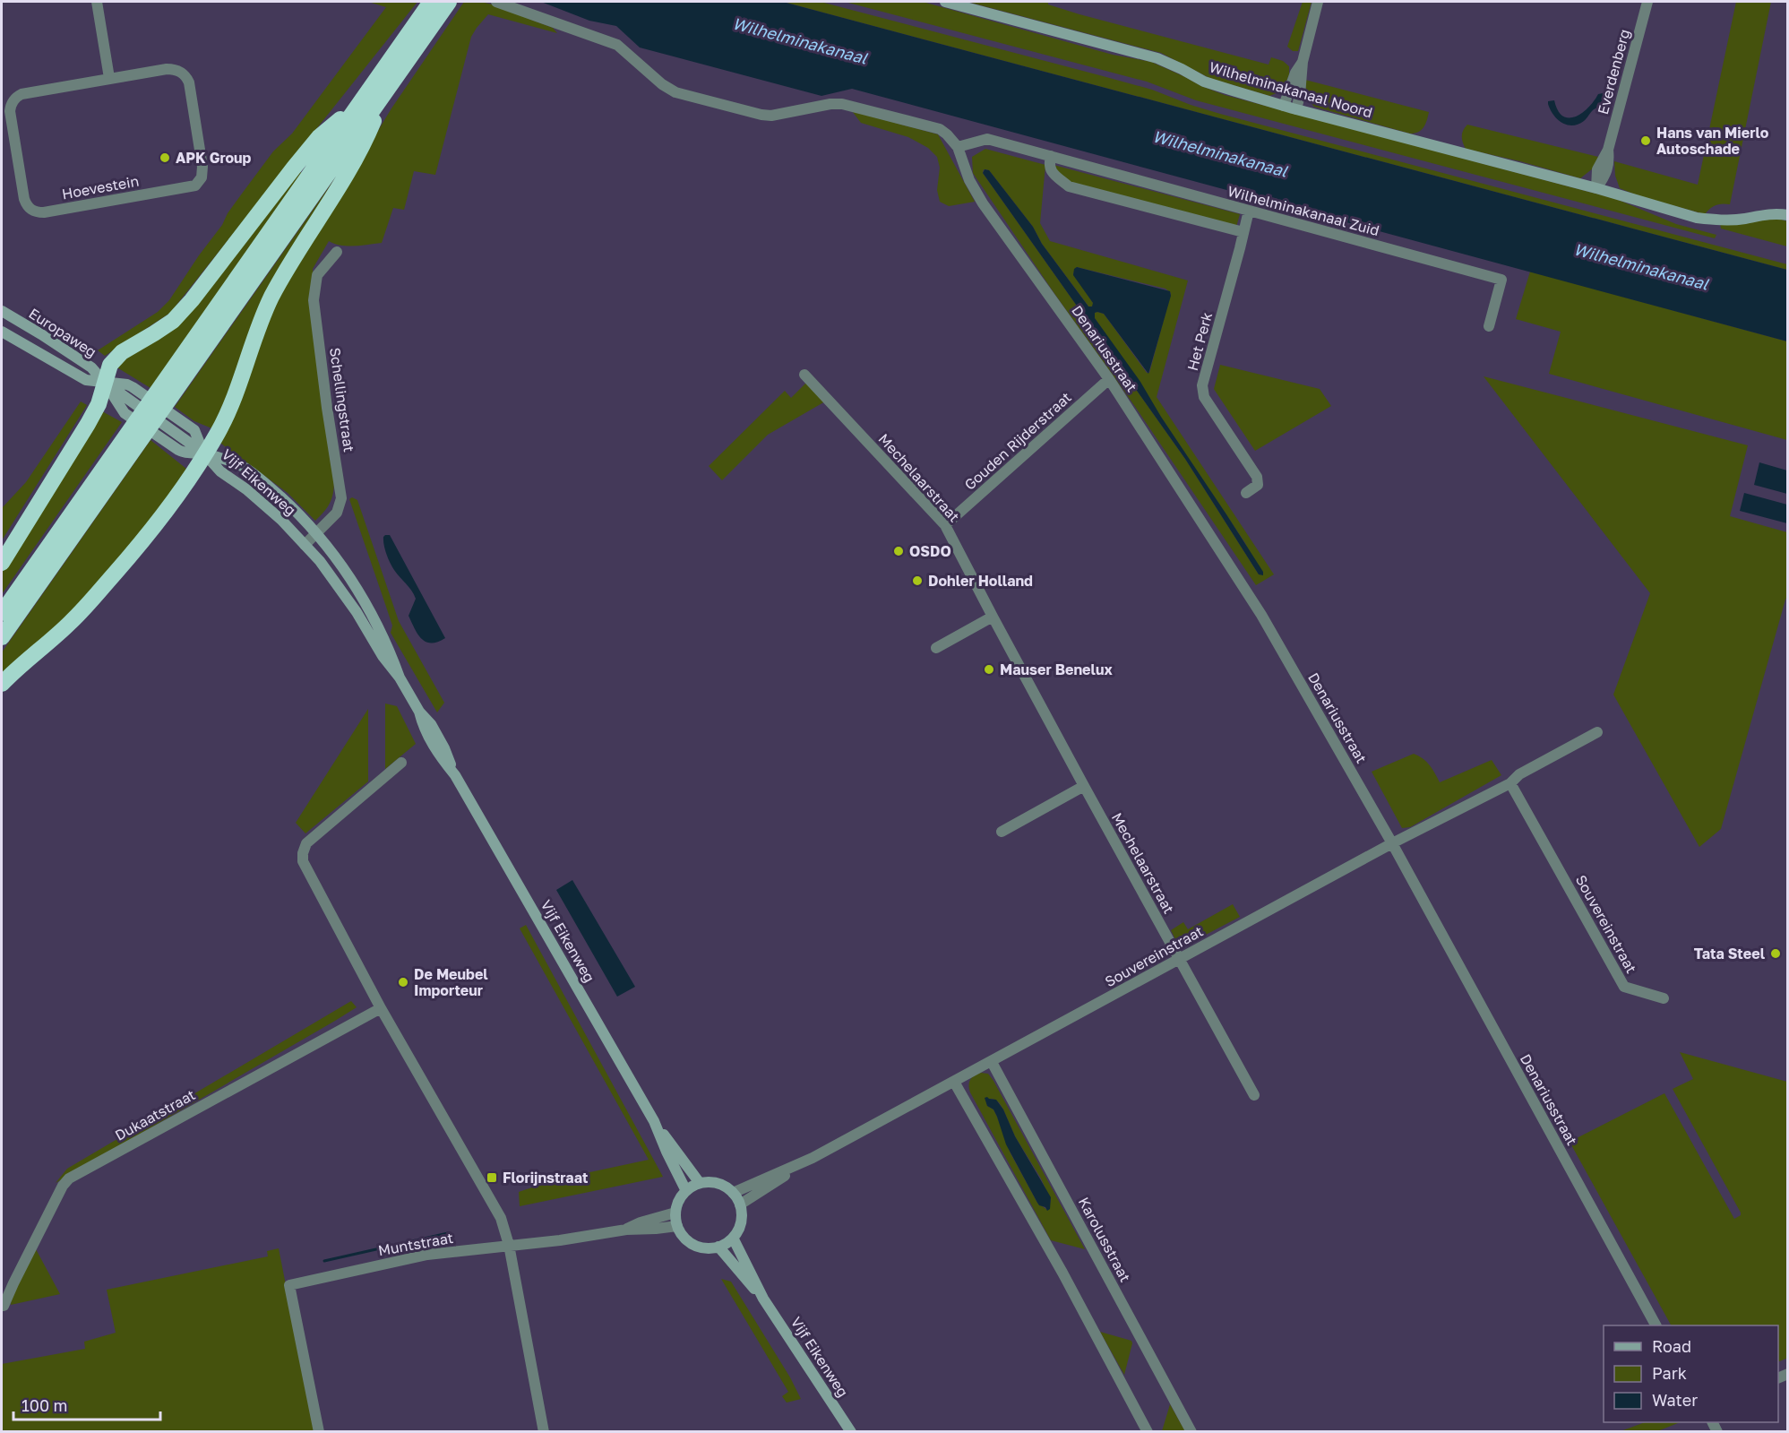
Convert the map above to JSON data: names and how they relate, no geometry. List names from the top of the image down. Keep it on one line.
{"streets":{"main road":["Wilhelminakanaal Noord","Europaweg","Vijf Eikenweg"],"street":["Everdenberg","Hoevestein","Wilhelminakanaal Zuid","Het Perk","Denariusstraat","Schellingstraat","Gouden Rijderstraat","Mechelaarstraat","Souvereinstraat","Dukaatstraat","Karolusstraat","Muntstraat"]},"crossings":[["Everdenberg","Wilhelminakanaal Noord"],["Wilhelminakanaal Zuid","Het Perk"],["Wilhelminakanaal Zuid","Denariusstraat"],["Europaweg","Vijf Eikenweg"],["Denariusstraat","Gouden Rijderstraat"],["Denariusstraat","Souvereinstraat"],["Schellingstraat","Vijf Eikenweg"],["Gouden Rijderstraat","Mechelaarstraat"],["Mechelaarstraat","Souvereinstraat"],["Vijf Eikenweg","Souvereinstraat"],["Souvereinstraat","Karolusstraat"]],"water":["Wilhelminakanaal"],"places":{"other":["Hans van Mierlo Autoschade","APK Group","OSDO","Dohler Holland","Mauser Benelux","Tata Steel","De Meubel Importeur"],"transit":["Florijnstraat"]},"legend":["Road","Park","Water"],"scale_bar":"100 m"}
